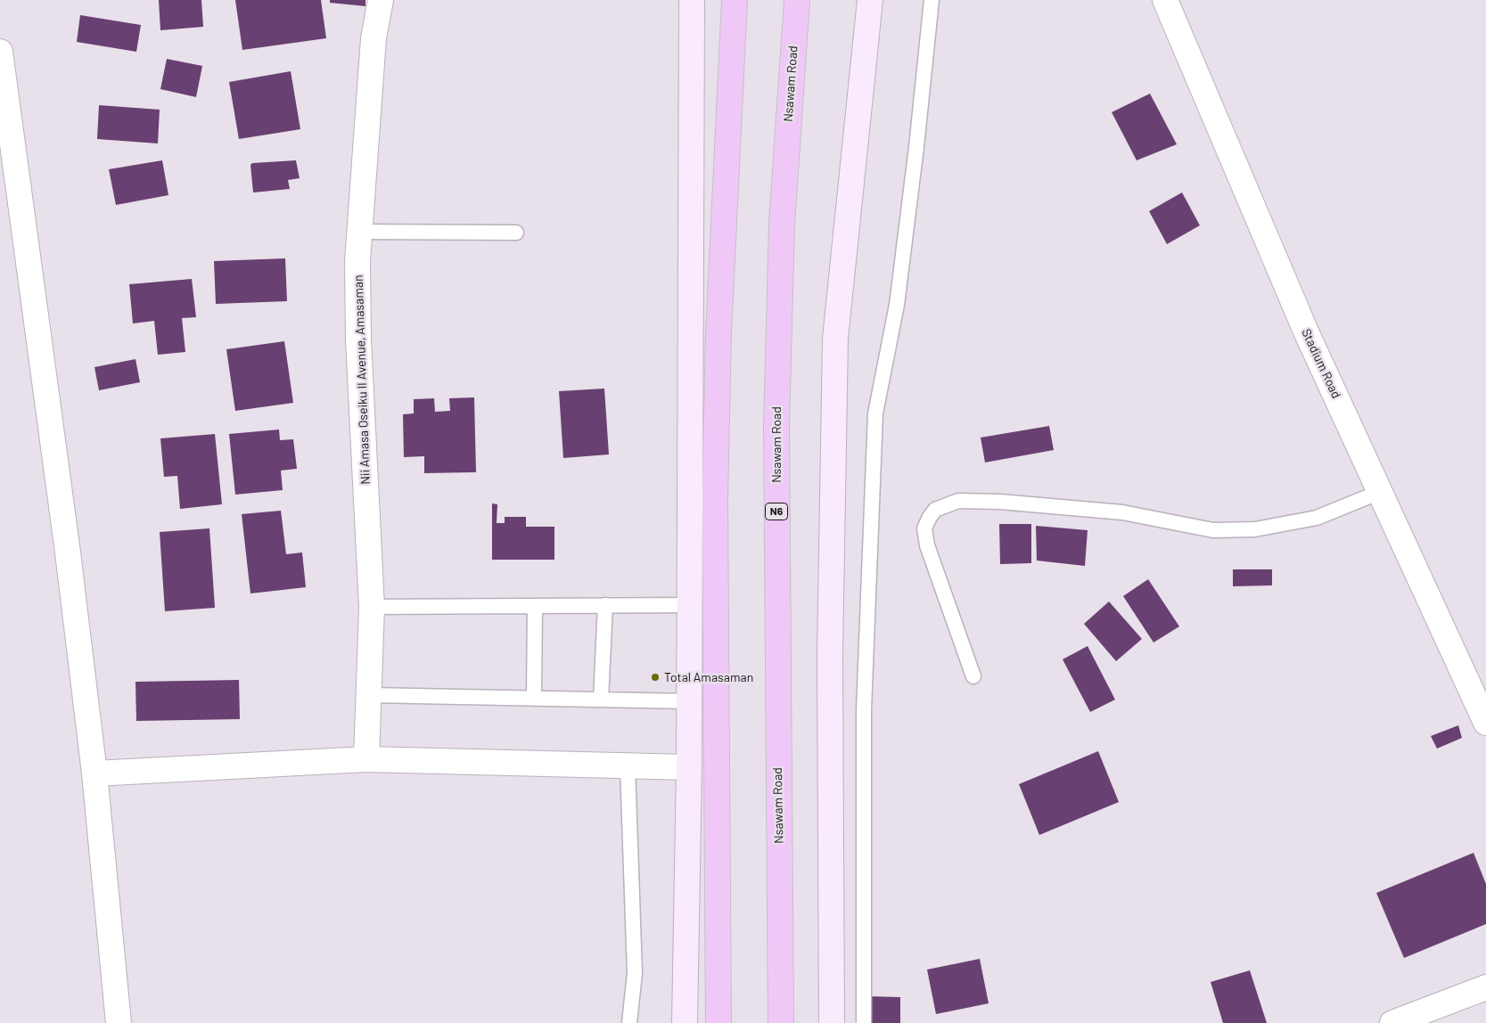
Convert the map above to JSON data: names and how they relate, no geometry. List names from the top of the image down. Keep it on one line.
{"streets":{"highway":["Nsawam Road","N6"],"street":["Stadium Road","Nii Amasa Oseiku II Avenue, Amasaman"]},"places":["Total Amasaman"]}
